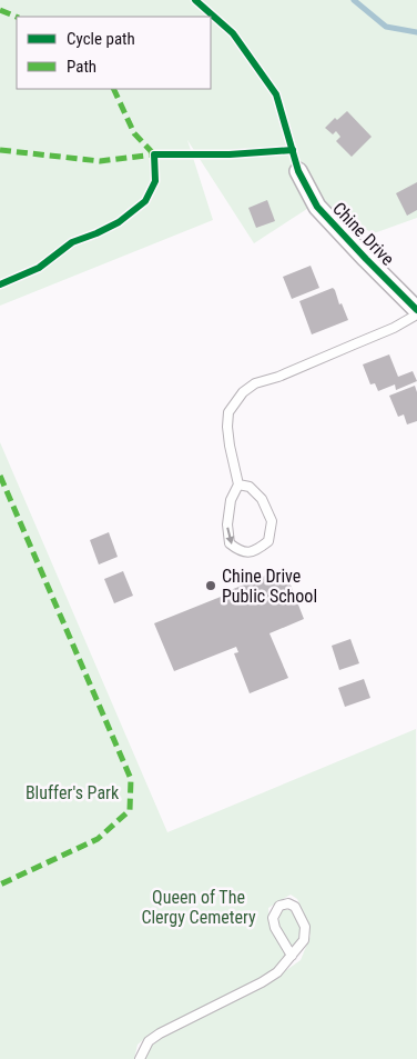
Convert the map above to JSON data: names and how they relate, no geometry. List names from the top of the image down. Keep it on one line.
{"streets":{"street":["Chine Drive"]},"parks":["Bluffer's Park","Queen of The Clergy Cemetery"],"places":["Chine Drive Public School"],"legend":["Cycle path","Path"]}
